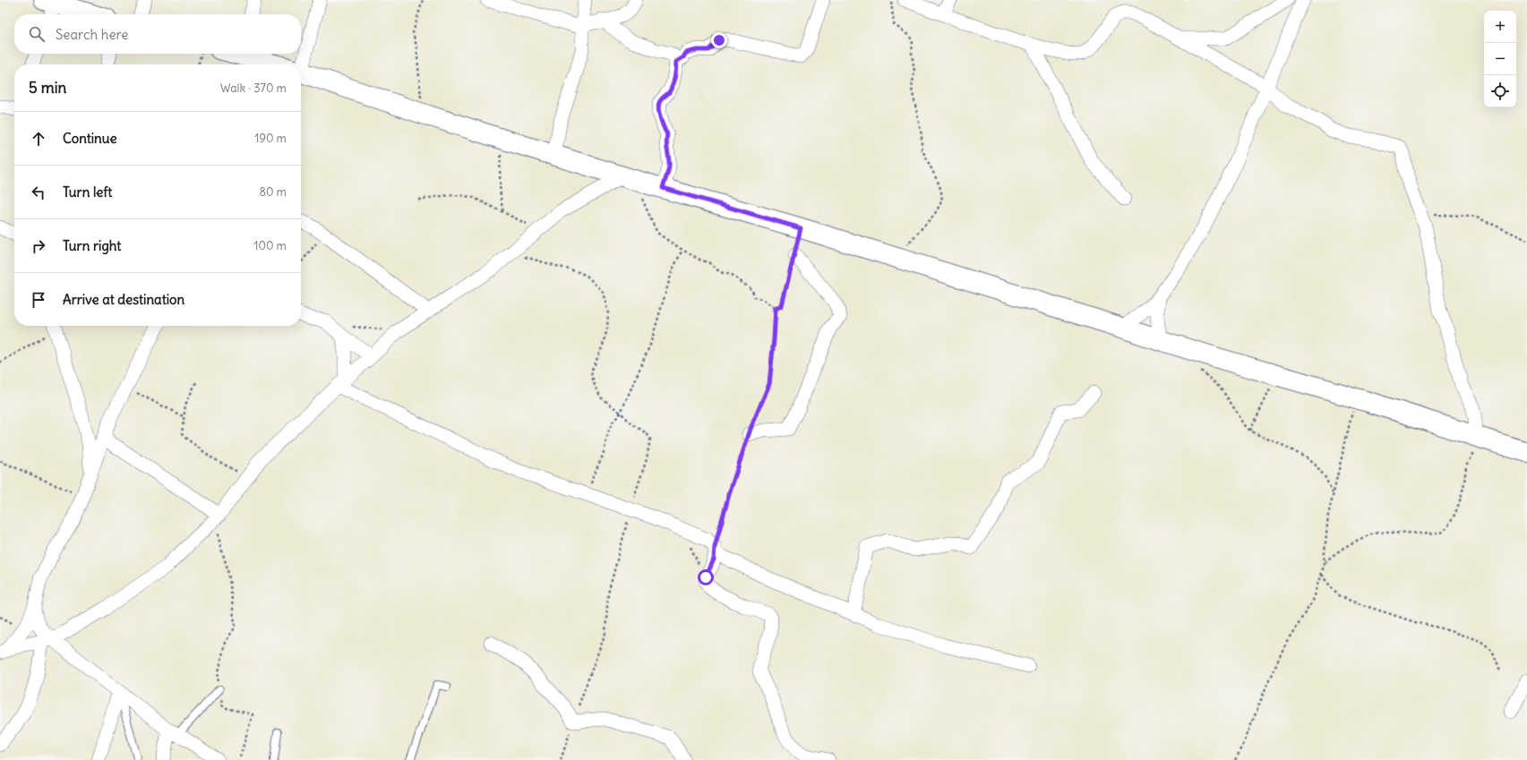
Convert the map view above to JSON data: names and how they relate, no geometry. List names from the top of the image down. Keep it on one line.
{"page":{"map_buttons":["+","−"],"search":"Search here","heading":["5 min","Walk · 370 m"],"list":[["Continue","190 m"],["Turn left","80 m"],["Turn right","100 m"],"Arrive at destination"]}}
